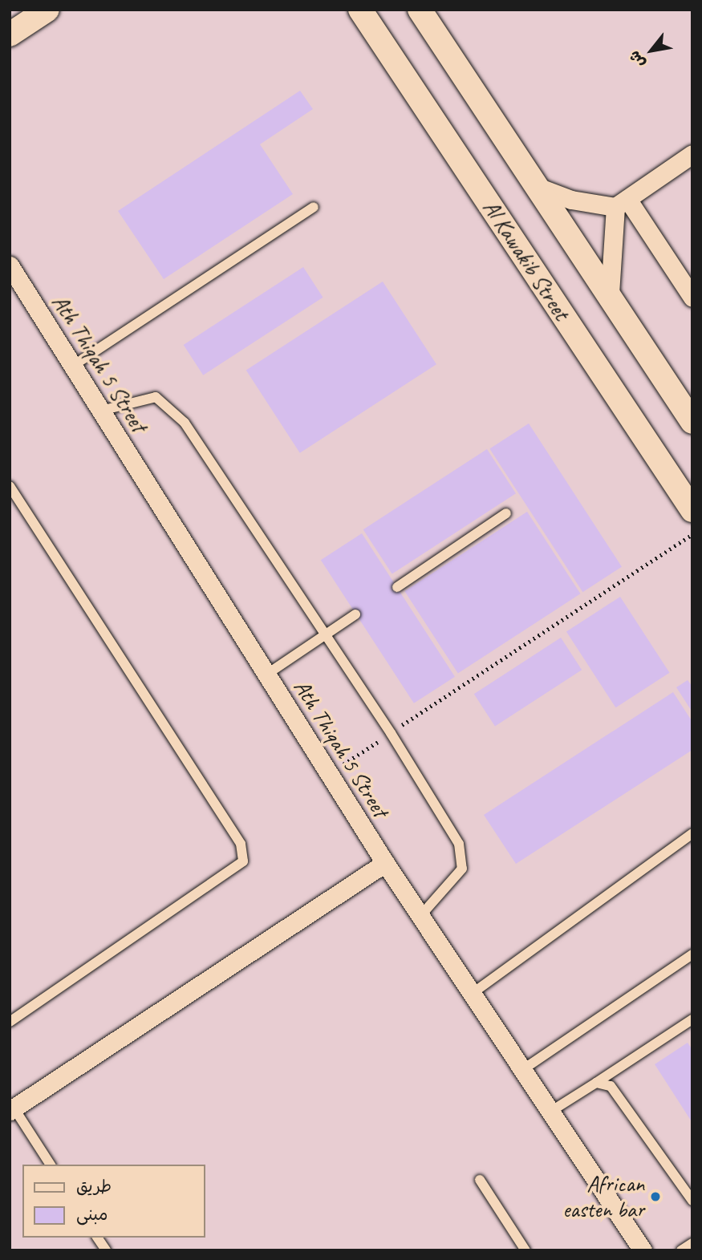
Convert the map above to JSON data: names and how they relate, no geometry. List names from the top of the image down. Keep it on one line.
{"streets":{"street":["Al Kawakib Street","Ath Thiqah 5 Street"]},"places":["African easten bar"],"legend":["طريق","مبنى"],"north":"bottom left"}
